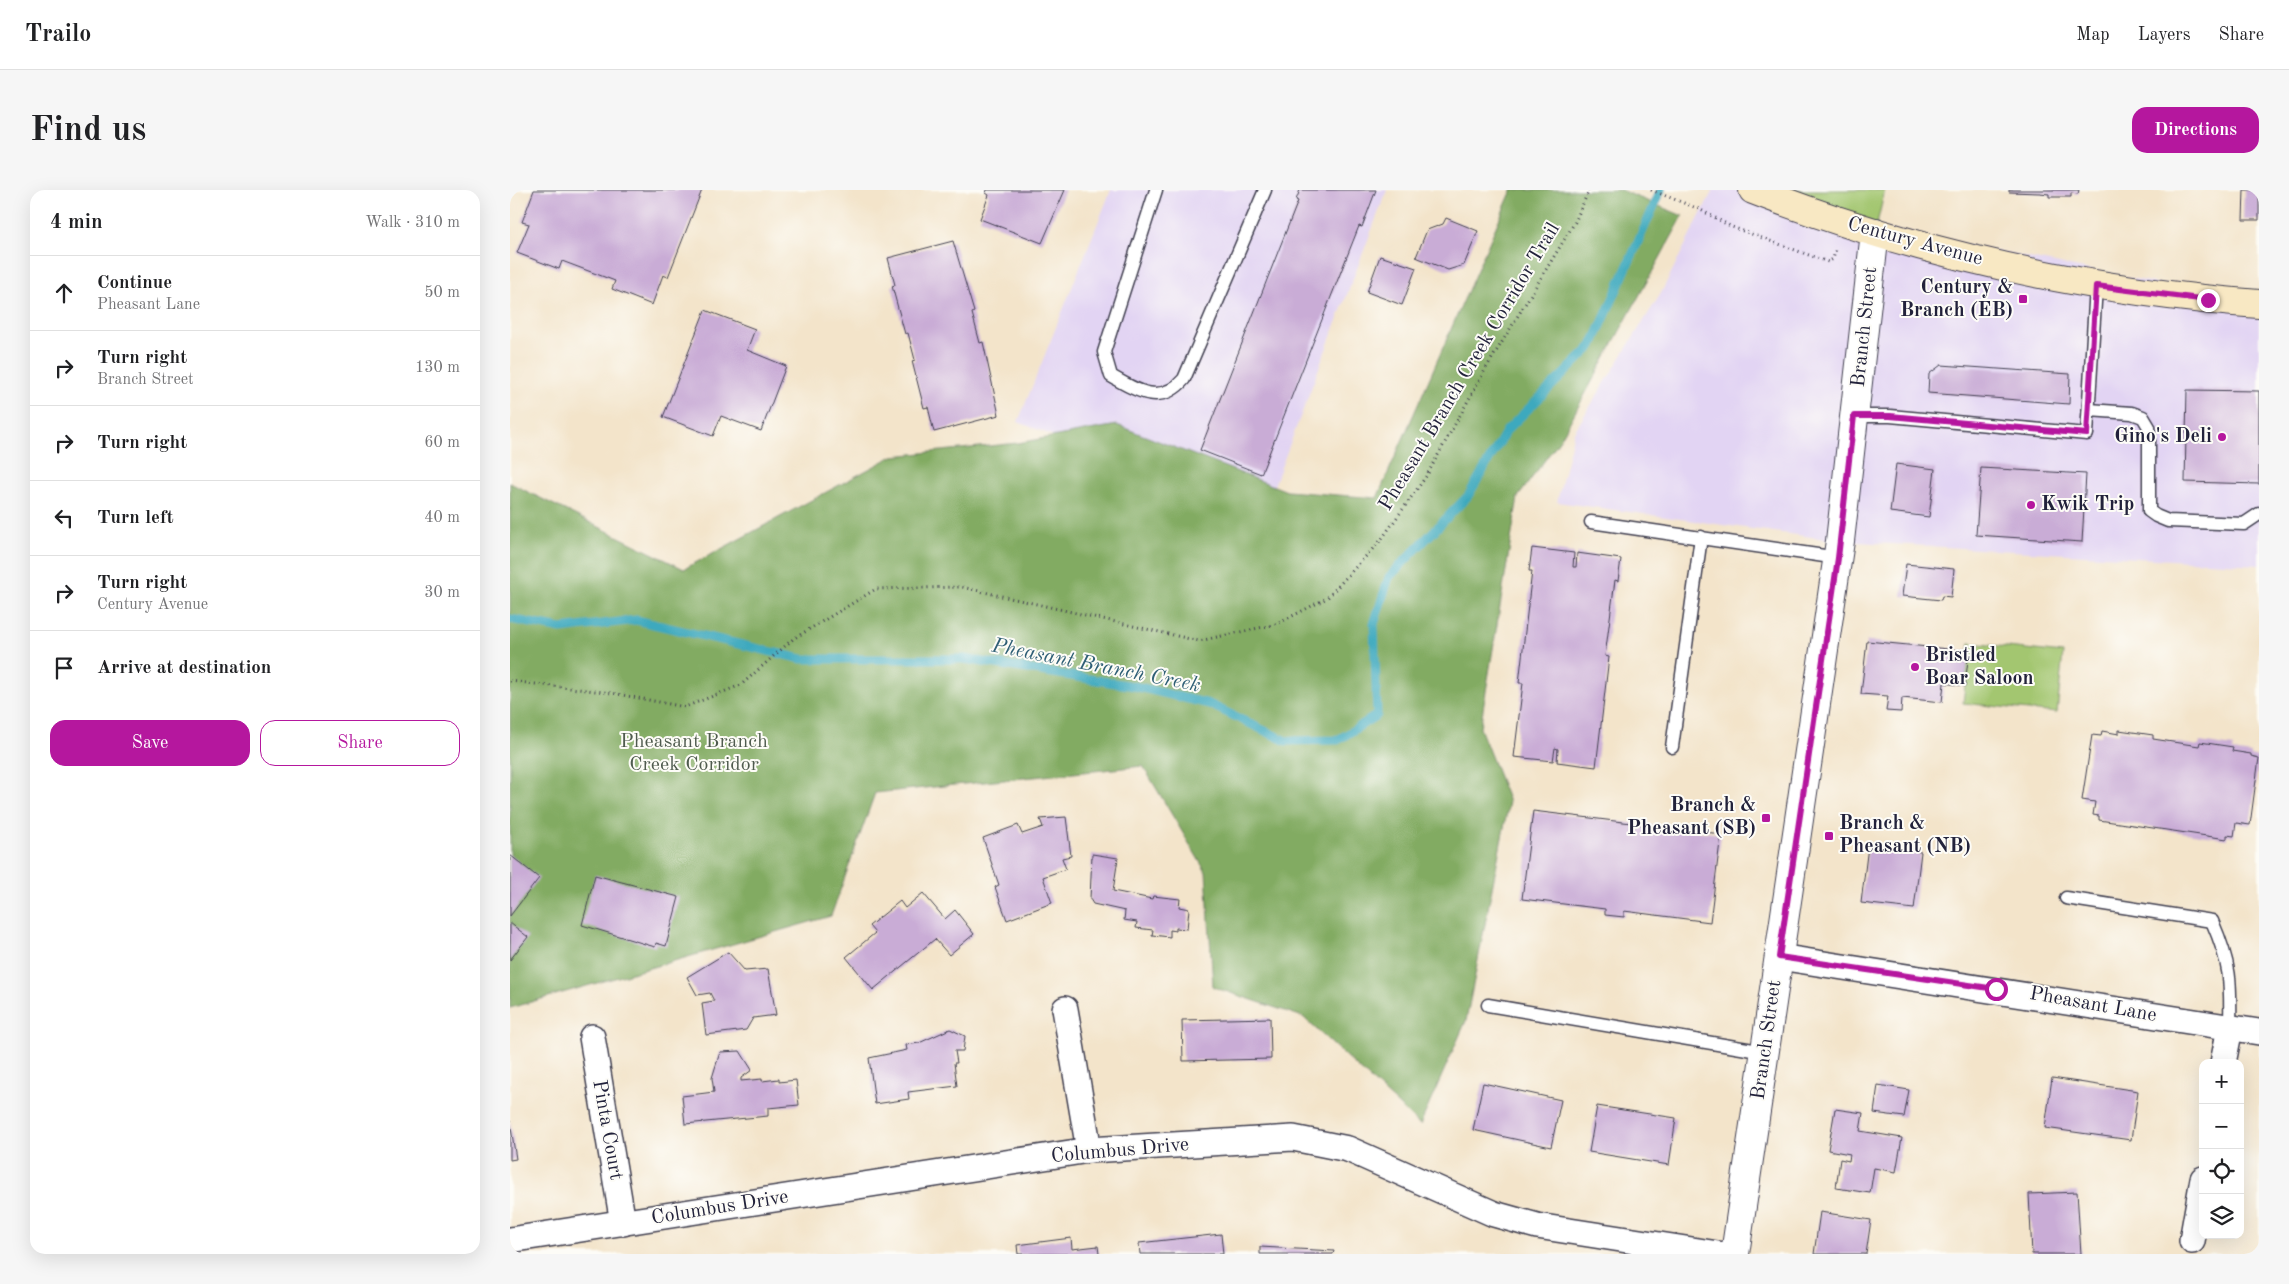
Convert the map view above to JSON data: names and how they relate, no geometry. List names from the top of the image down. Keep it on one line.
{"streets":{"main road":["Century Avenue"],"street":["Branch Street","Pheasant Lane","Pinta Court","Columbus Drive"],"path":["Pheasant Branch Creek Corridor Trail"]},"crossings":[["Century Avenue","Branch Street"],["Branch Street","Pheasant Lane"],["Pinta Court","Columbus Drive"]],"water":["Pheasant Branch Creek"],"parks":["Pheasant Branch Creek Corridor"],"places":{"transit":["Century & Branch (EB)","Branch & Pheasant (SB)","Branch & Pheasant (NB)"],"other":["Gino's Deli","Kwik Trip","Bristled Boar Saloon"]},"page":{"header":"Trailo","nav":["Map","Layers","Share"],"buttons":["Directions",["Save","Share"]],"title":"Find us","heading":["4 min","Walk · 310 m"],"list":[["Continue","Pheasant Lane","50 m"],["Turn right","Branch Street","130 m"],["Turn right","60 m"],["Turn left","40 m"],["Turn right","Century Avenue","30 m"],"Arrive at destination"],"map_buttons":["+","−"]}}
